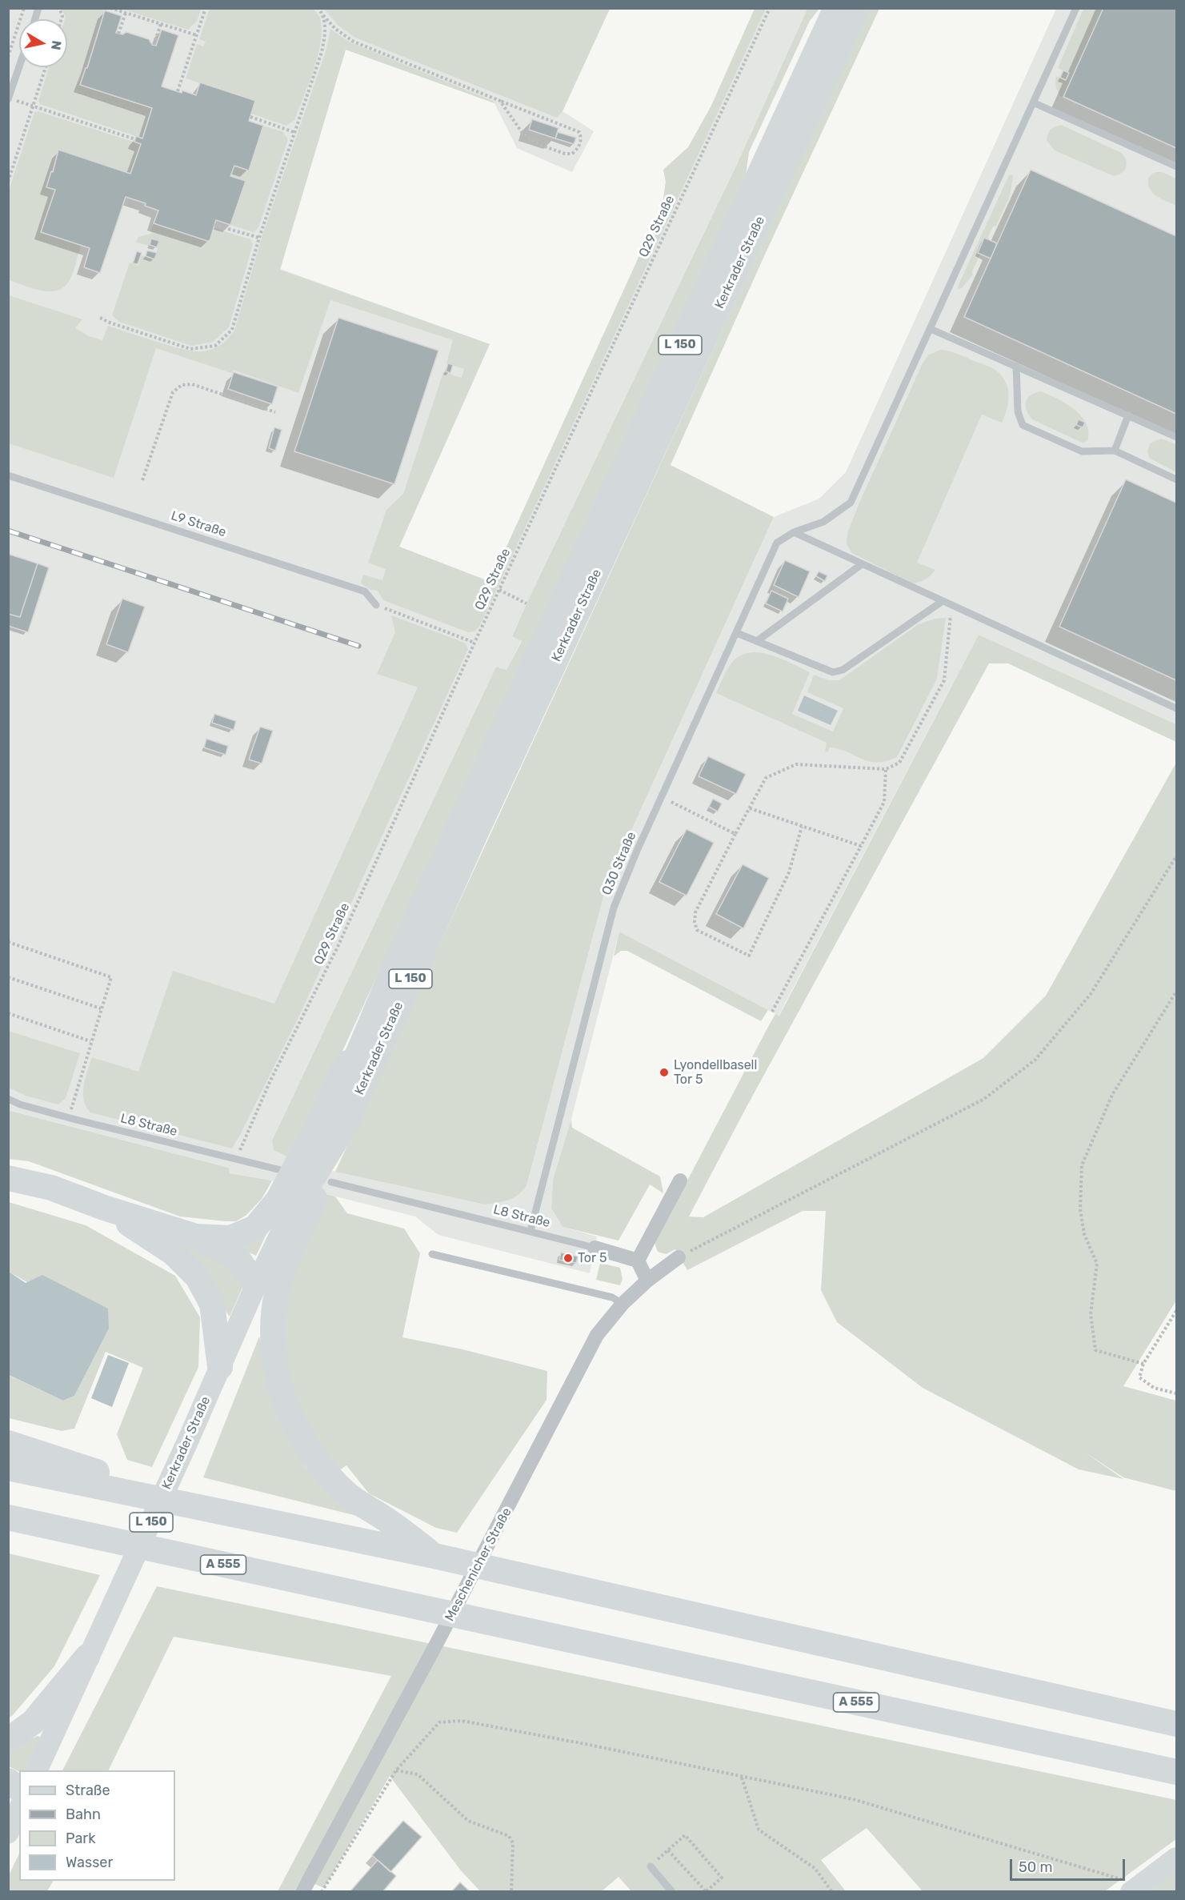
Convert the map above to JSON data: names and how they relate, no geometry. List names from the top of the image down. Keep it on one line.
{"streets":{"highway":["Kerkrader Straße","L 150","A 555"],"street":["Meschenicher Straße"],"lane":["L9 Straße","Q30 Straße","L8 Straße"],"path":["Q29 Straße"]},"crossings":[["Q29 Straße","L8 Straße"],["Q30 Straße","L8 Straße"]],"places":["Lyondellbasell Tor 5","Tor 5"],"legend":["Straße","Bahn","Park","Wasser"],"scale_bar":"50 m","north":"right"}
